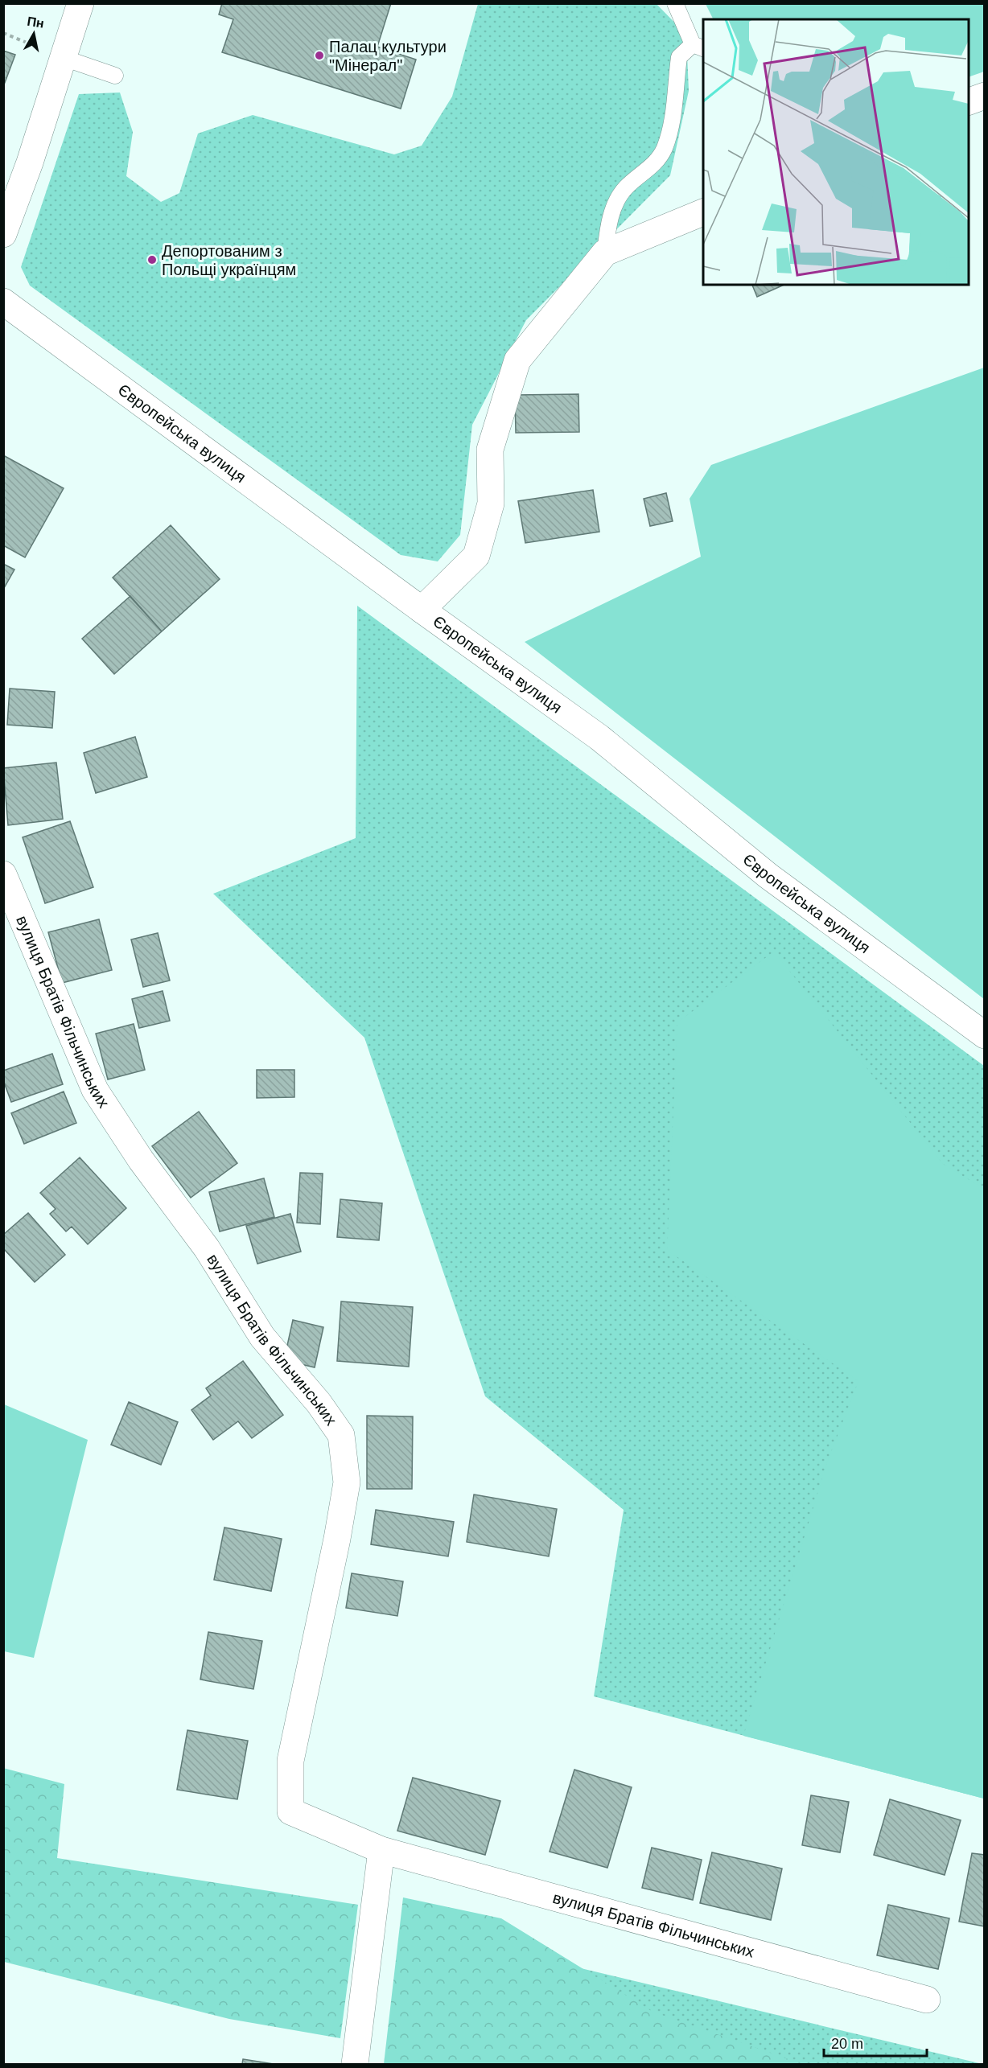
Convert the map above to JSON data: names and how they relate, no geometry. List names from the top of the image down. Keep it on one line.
{"streets":{"street":["Європейська вулиця","вулиця Братів Фільчинських"]},"places":["Палац культури \"Мінерал\"","Депортованим з Польщі українцям"],"scale_bar":"20 m","north":"top"}
